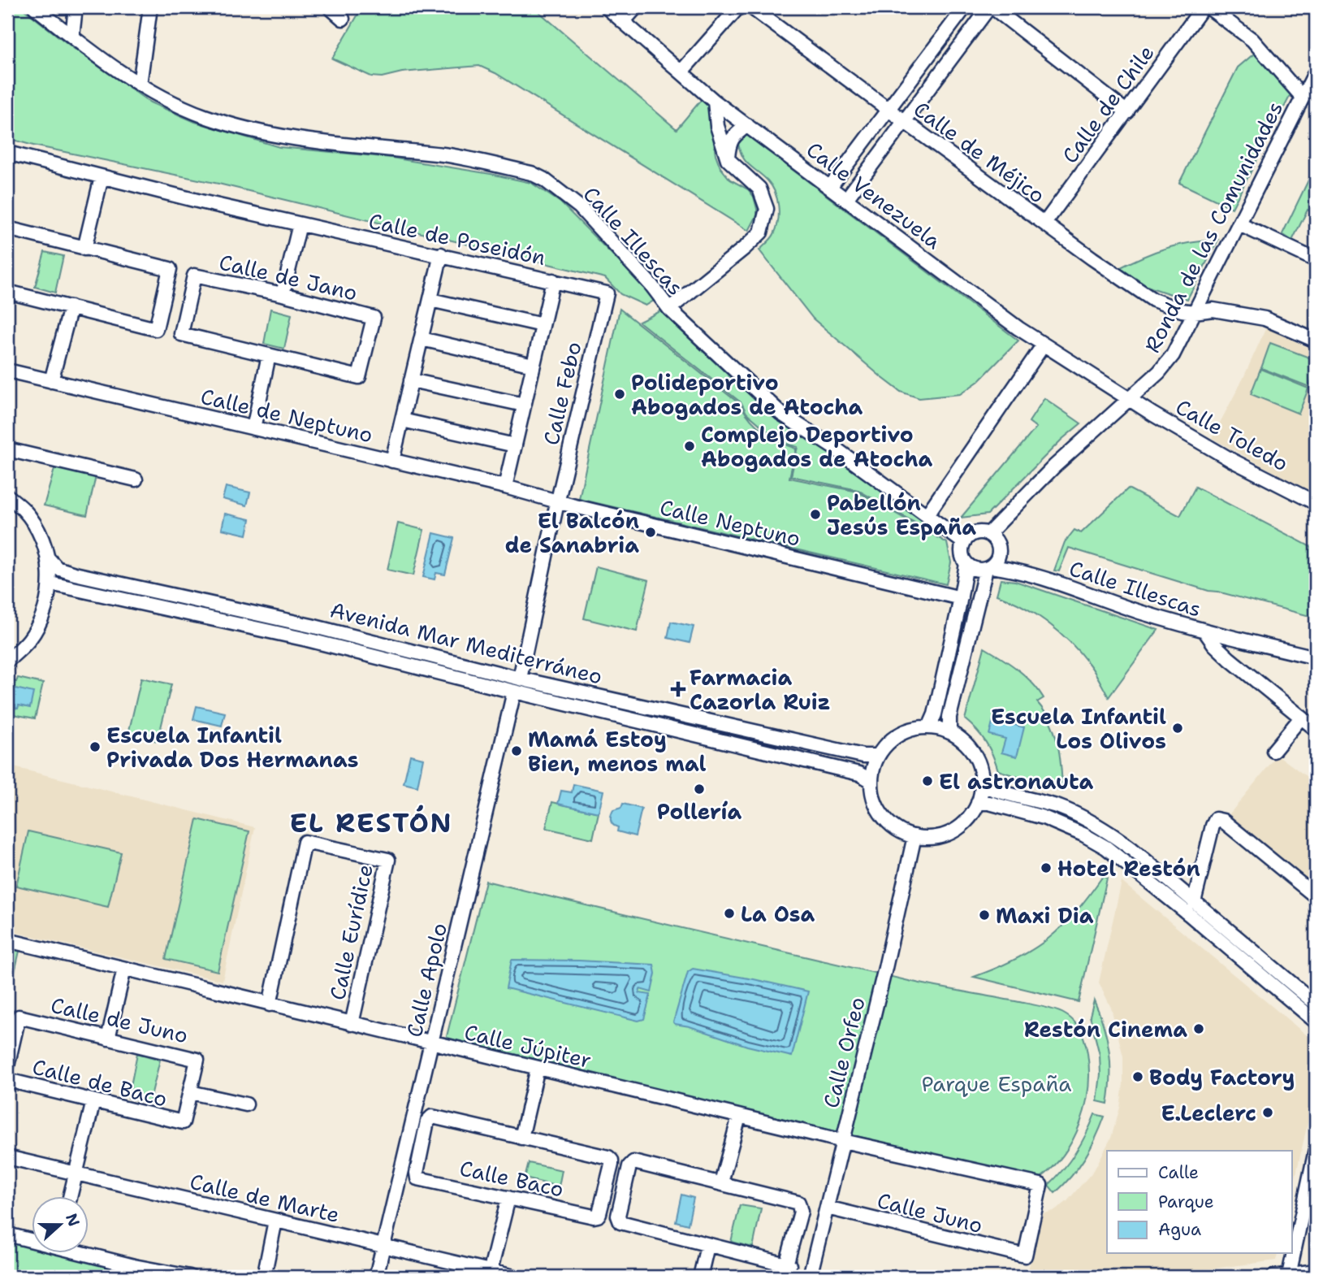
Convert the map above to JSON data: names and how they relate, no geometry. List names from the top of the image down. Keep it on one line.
{"streets":{"street":["Calle de Chile","Calle de Méjico","Calle Venezuela","Ronda de las Comunidades","Calle de Poseidón","Calle Illescas","Calle de Jano","Calle Febo","Calle de Neptuno","Calle Toledo","Calle Neptuno","Avenida Mar Mediterráneo","Calle Eurídice","Calle Apolo","Calle de Juno","Calle Júpiter","Calle Orfeo","Calle de Baco","Calle Baco","Calle de Marte","Calle Juno"]},"crossings":[["Calle de Chile","Calle de Méjico"],["Calle de Méjico","Ronda de las Comunidades"],["Calle Venezuela","Ronda de las Comunidades"],["Calle Venezuela","Calle Toledo"],["Ronda de las Comunidades","Calle Illescas"],["Ronda de las Comunidades","Calle Toledo"],["Calle de Poseidón","Calle Febo"],["Calle Febo","Calle de Neptuno"],["Calle Febo","Calle Neptuno"],["Calle Febo","Avenida Mar Mediterráneo"],["Calle de Neptuno","Calle Neptuno"],["Avenida Mar Mediterráneo","Calle Apolo"],["Avenida Mar Mediterráneo","Calle Orfeo"],["Calle Eurídice","Calle Júpiter"],["Calle Apolo","Calle Júpiter"],["Calle Apolo","Calle de Marte"],["Calle de Juno","Calle de Baco"],["Calle Júpiter","Calle Orfeo"],["Calle Júpiter","Calle Juno"],["Calle Orfeo","Calle Juno"]],"districts":["EL RESTÓN"],"parks":["Parque España"],"places":{"other":["Polideportivo Abogados de Atocha","Complejo Deportivo Abogados de Atocha","Pabellón Jesús España","El Balcón de Sanabria","Escuela Infantil Los Olivos","Escuela Infantil Privada Dos Hermanas","Mamá Estoy Bien, menos mal","El astronauta","Pollería","Hotel Restón","La Osa","Maxi Dia","Restón Cinema","Body Factory","E.Leclerc"],"health":["Farmacia Cazorla Ruiz"]},"legend":["Calle","Parque","Agua"],"north":"right"}
